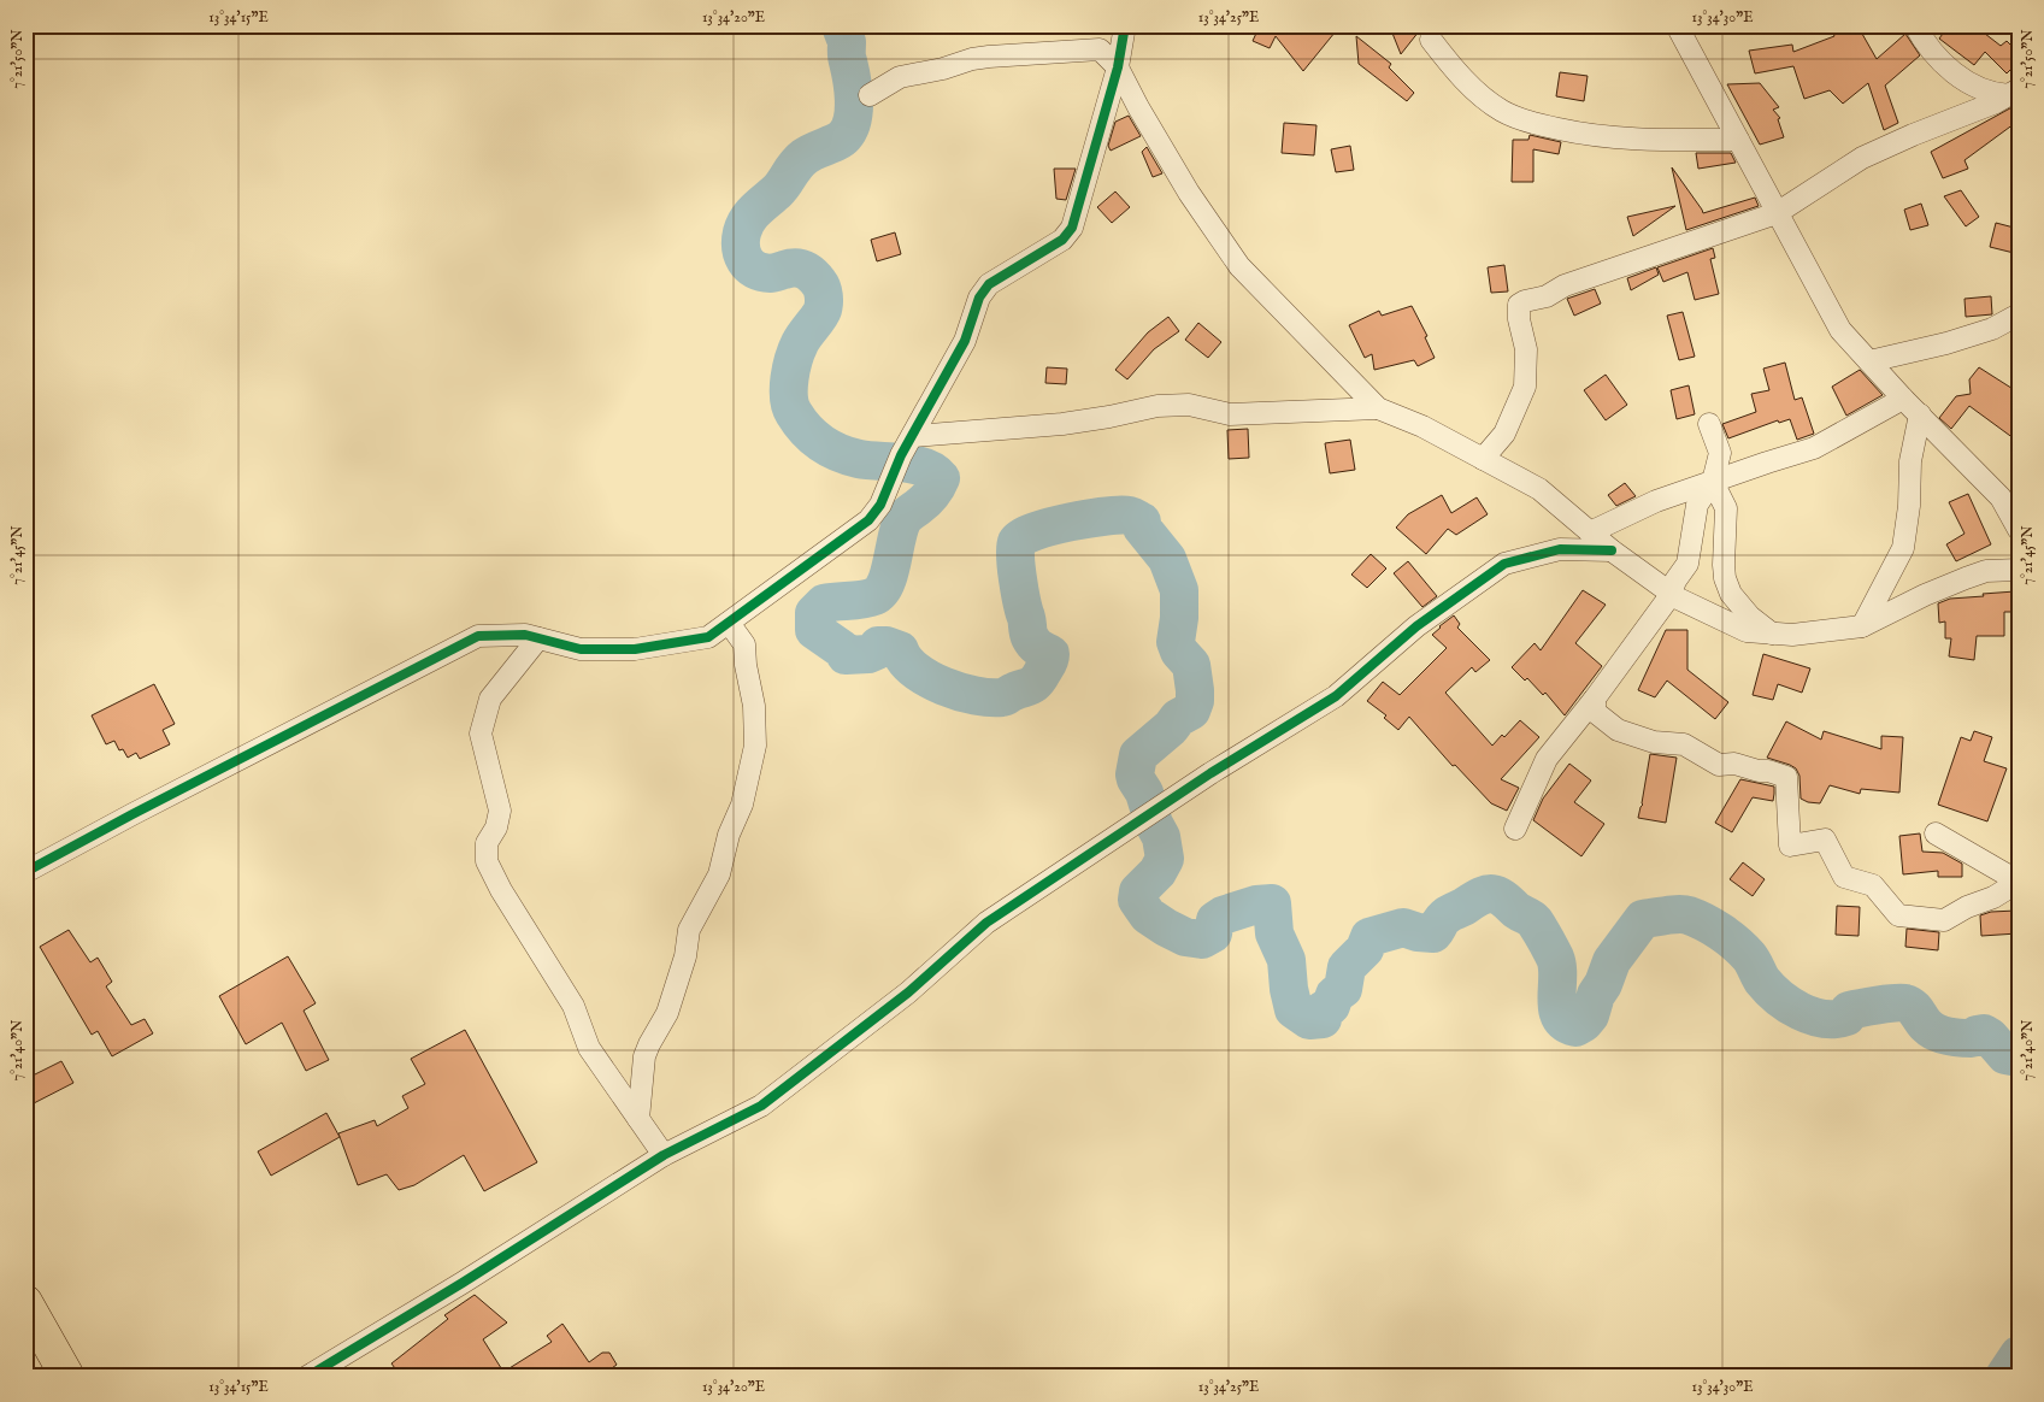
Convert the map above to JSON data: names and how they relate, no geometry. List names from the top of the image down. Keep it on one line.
{"coordinates":["13°34'15\"E","13°34'20\"E","13°34'25\"E","13°34'30\"E","7°21'50\"N","7°21'45\"N","7°21'40\"N"]}
